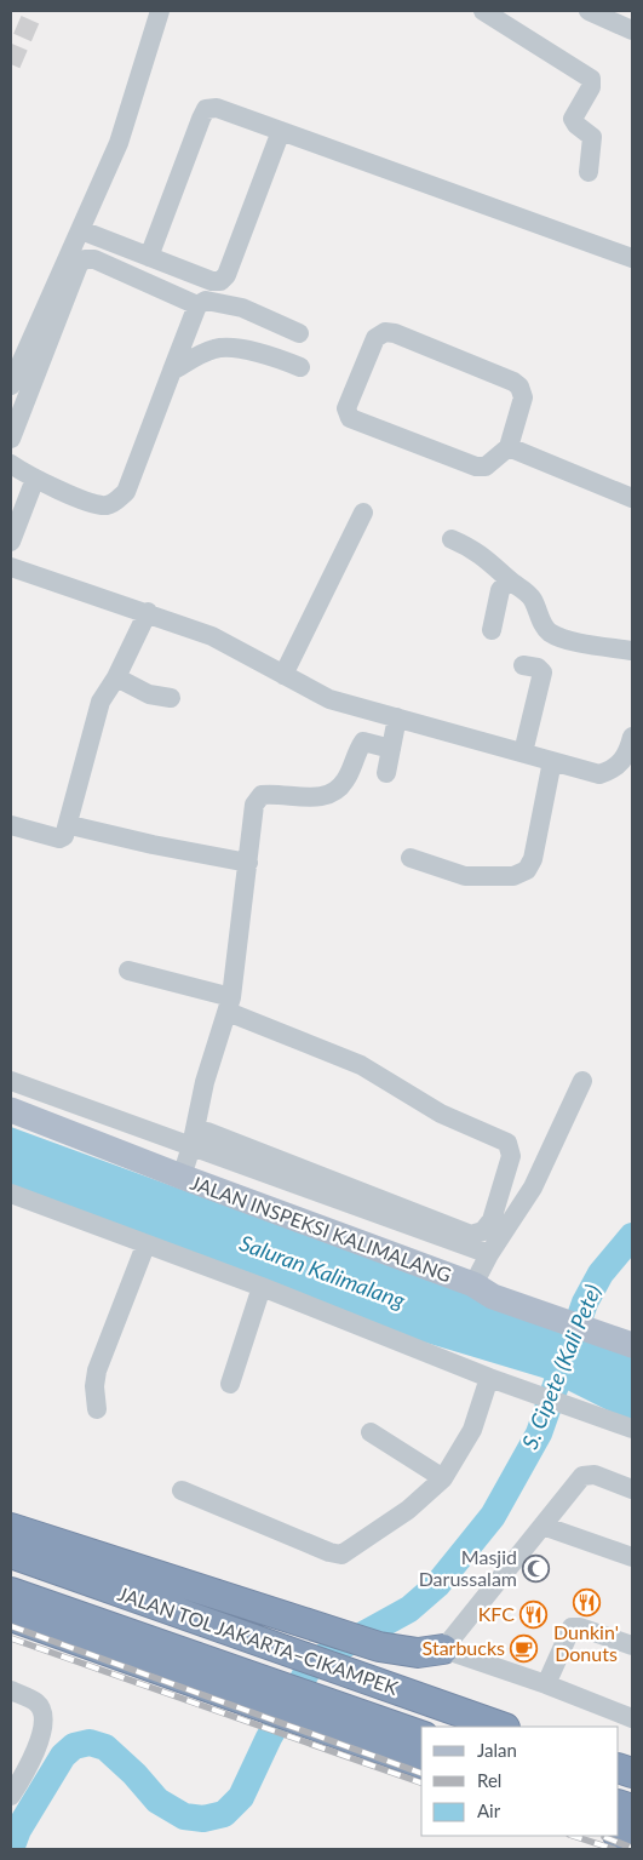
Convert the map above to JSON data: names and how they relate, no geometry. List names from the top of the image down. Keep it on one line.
{"streets":{"highway":["JALAN TOL JAKARTA–CIKAMPEK"],"main road":["JALAN INSPEKSI KALIMALANG"]},"water":["Saluran Kalimalang","S. Cipete (Kali Pete)"],"places":{"mosque":["Masjid Darussalam"],"restaurant":["Dunkin' Donuts","KFC"],"cafe":["Starbucks"]},"legend":["Jalan","Rel","Air"]}
